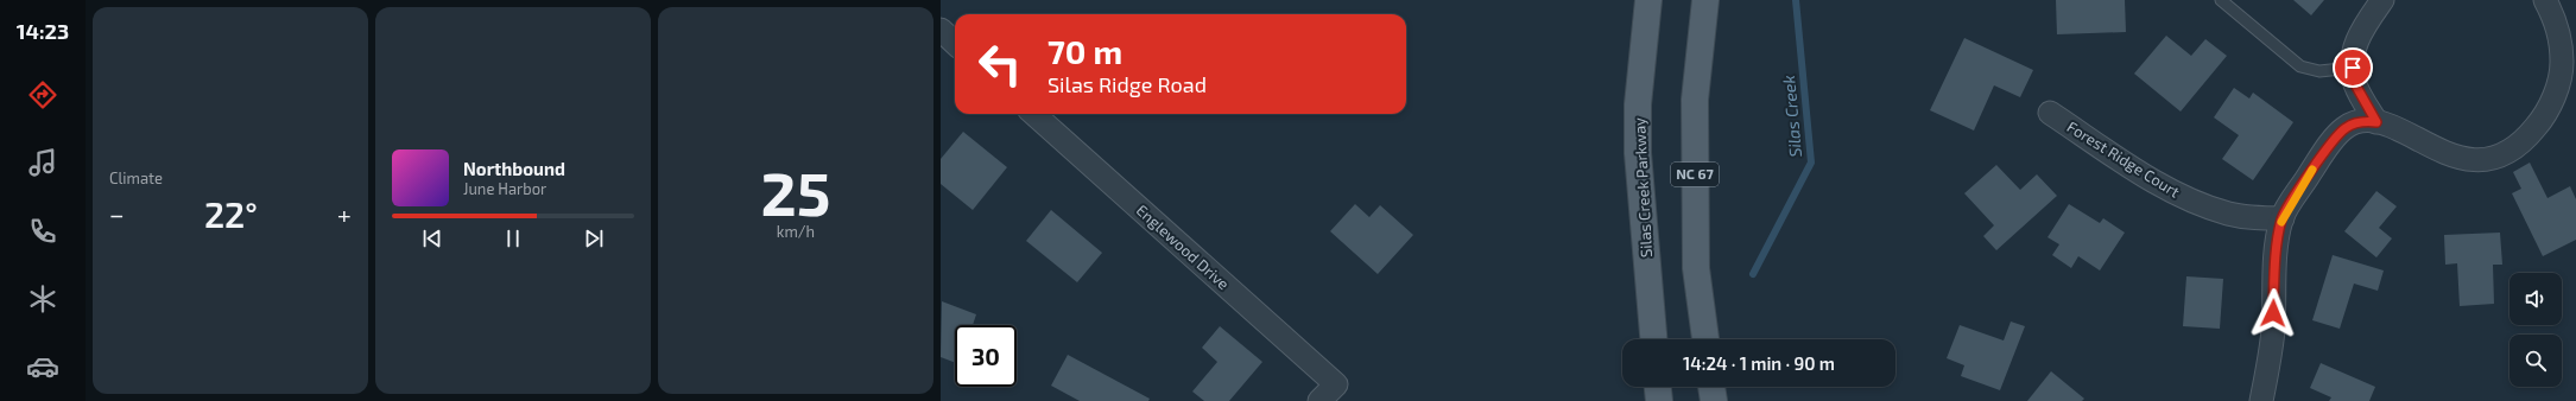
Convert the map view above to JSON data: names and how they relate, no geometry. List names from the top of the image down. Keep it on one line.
{"streets":{"main road":["NC 67","Silas Creek Parkway"],"street":["Forest Ridge Court","Englewood Drive"]},"water":["Silas Creek"],"page":{"tabs":"14:23","tile":["Climate",["25","km/h"]],"turn":["70 m","Silas Ridge Road"],"song":["Northbound","June Harbor"],"heat":["−","22°","+"],"limit":"30","trip":"14:24 · 1 min · 90 m"}}
